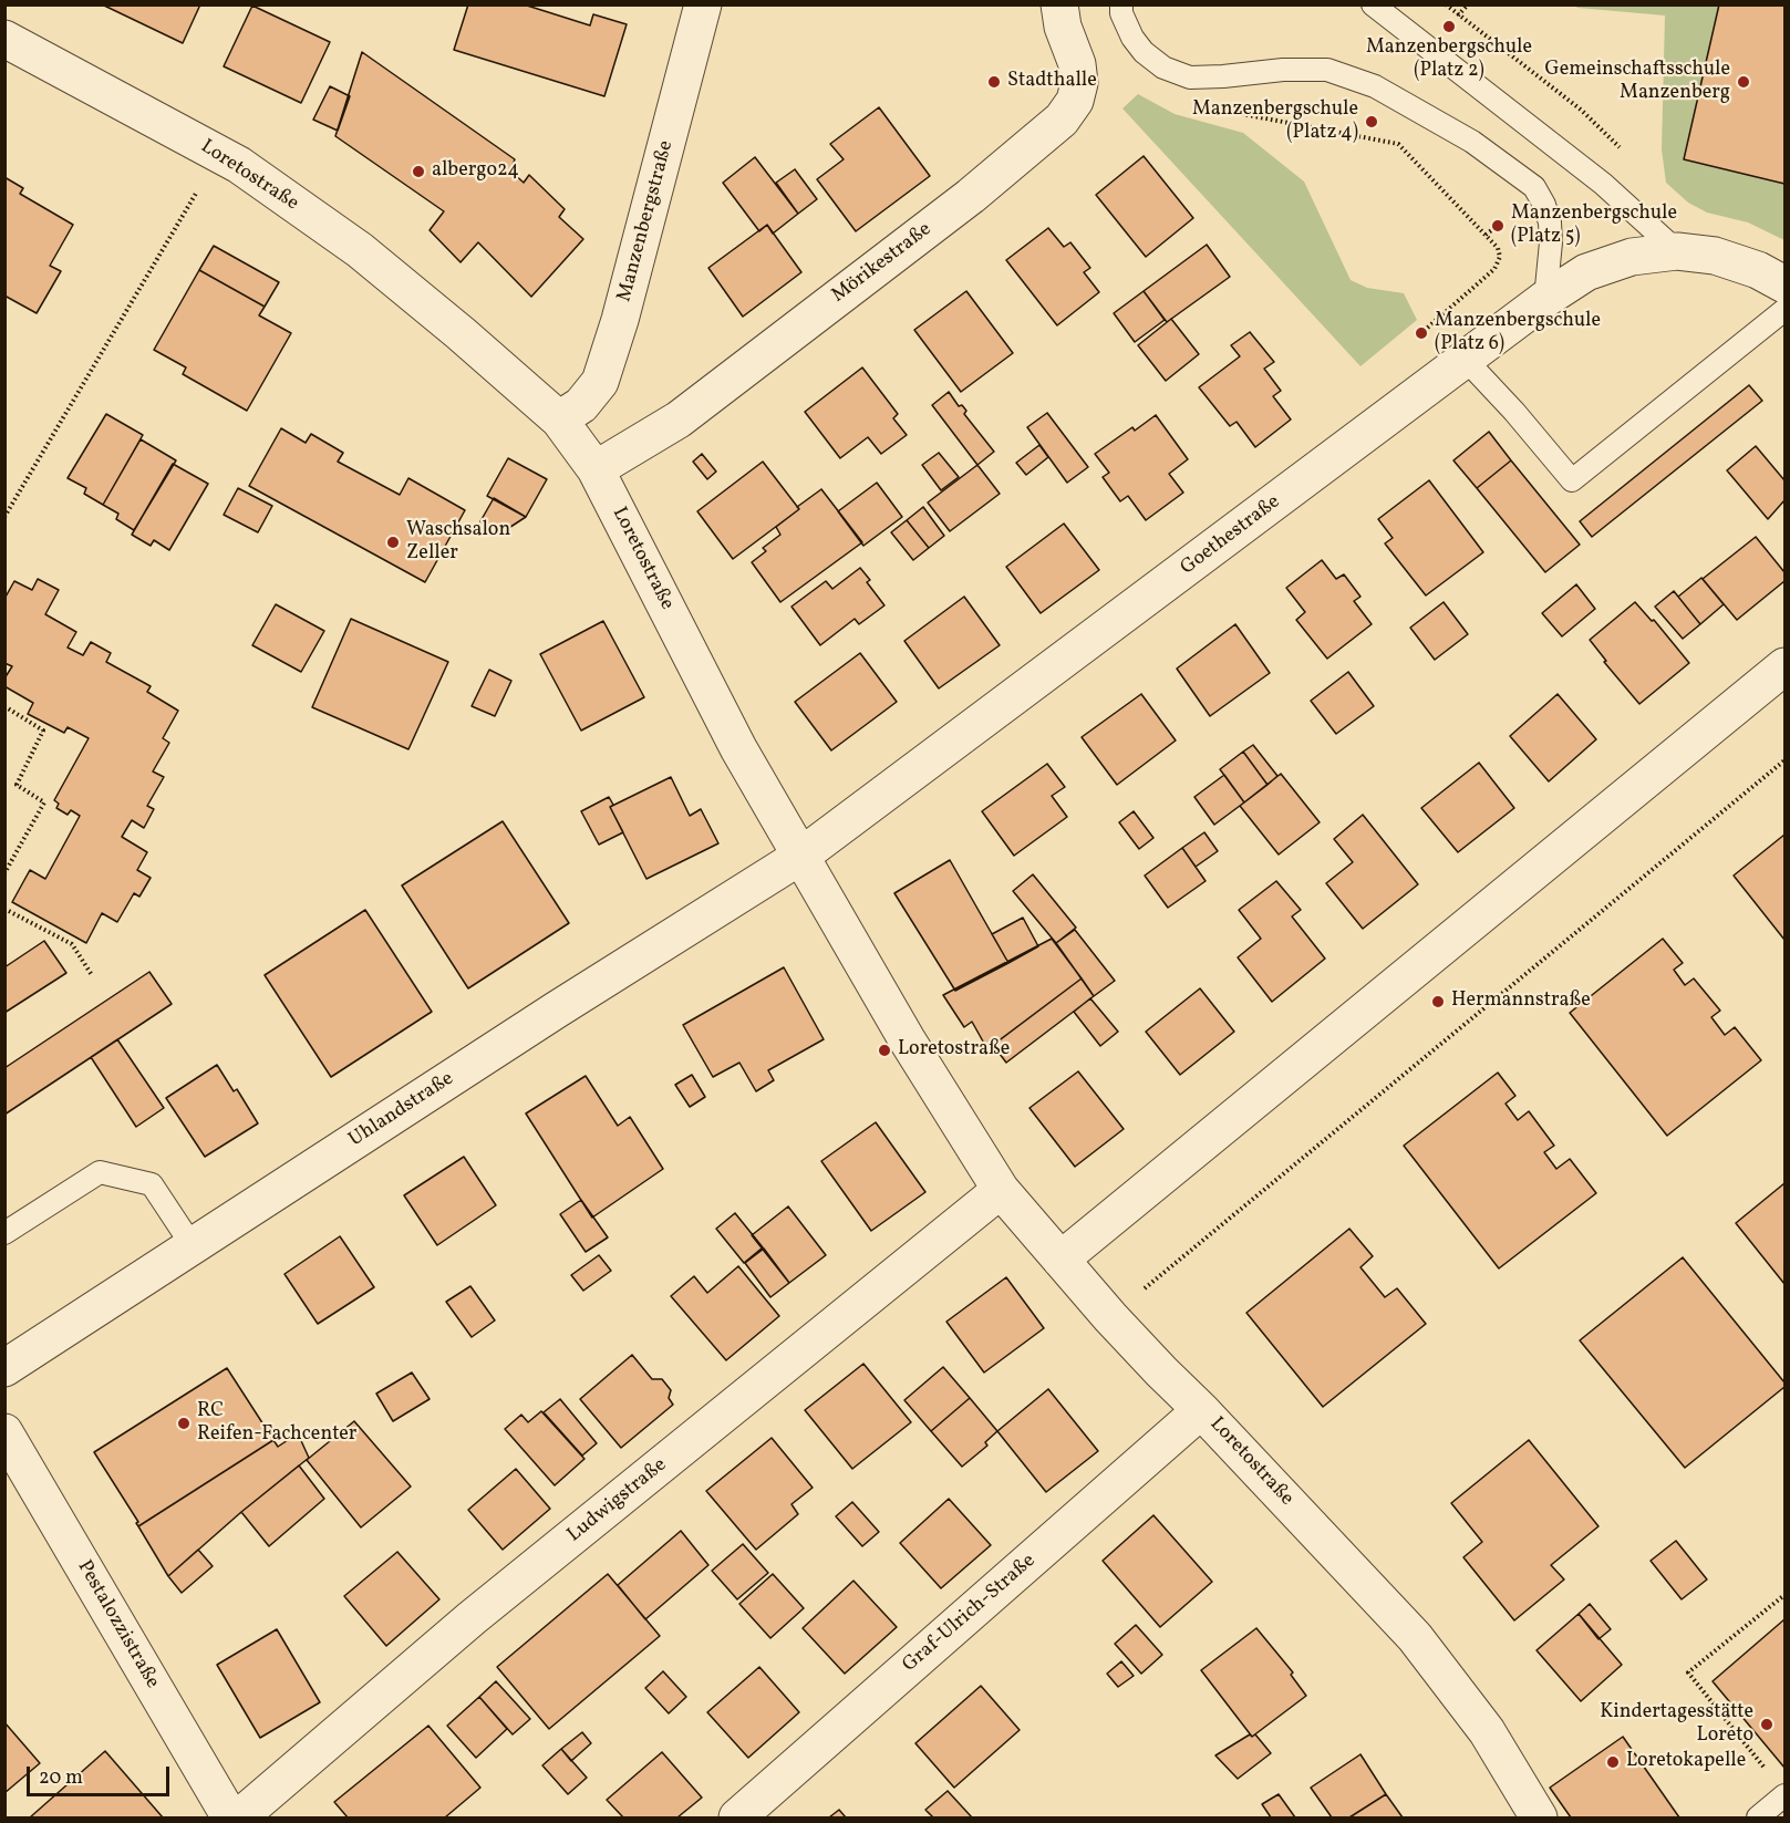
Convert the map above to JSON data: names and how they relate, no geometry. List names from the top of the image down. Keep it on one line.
{"streets":{"street":["Loretostraße","Manzenbergstraße","Mörikestraße","Goethestraße","Uhlandstraße","Ludwigstraße","Graf-Ulrich-Straße","Pestalozzistraße"]},"crossings":[["Loretostraße","Manzenbergstraße"],["Loretostraße","Mörikestraße"],["Loretostraße","Goethestraße"],["Loretostraße","Uhlandstraße"],["Loretostraße","Ludwigstraße"],["Loretostraße","Graf-Ulrich-Straße"],["Goethestraße","Uhlandstraße"]],"places":["Manzenbergschule (Platz 2)","Stadthalle","Gemeinschaftsschule Manzenberg","Manzenbergschule (Platz 4)","albergo24","Manzenbergschule (Platz 5)","Manzenbergschule (Platz 6)","Waschsalon Zeller","Hermannstraße","Loretostraße","RC Reifen-Fachcenter","Kindertagesstätte Loreto","Loretokapelle"],"scale_bar":"20 m"}
